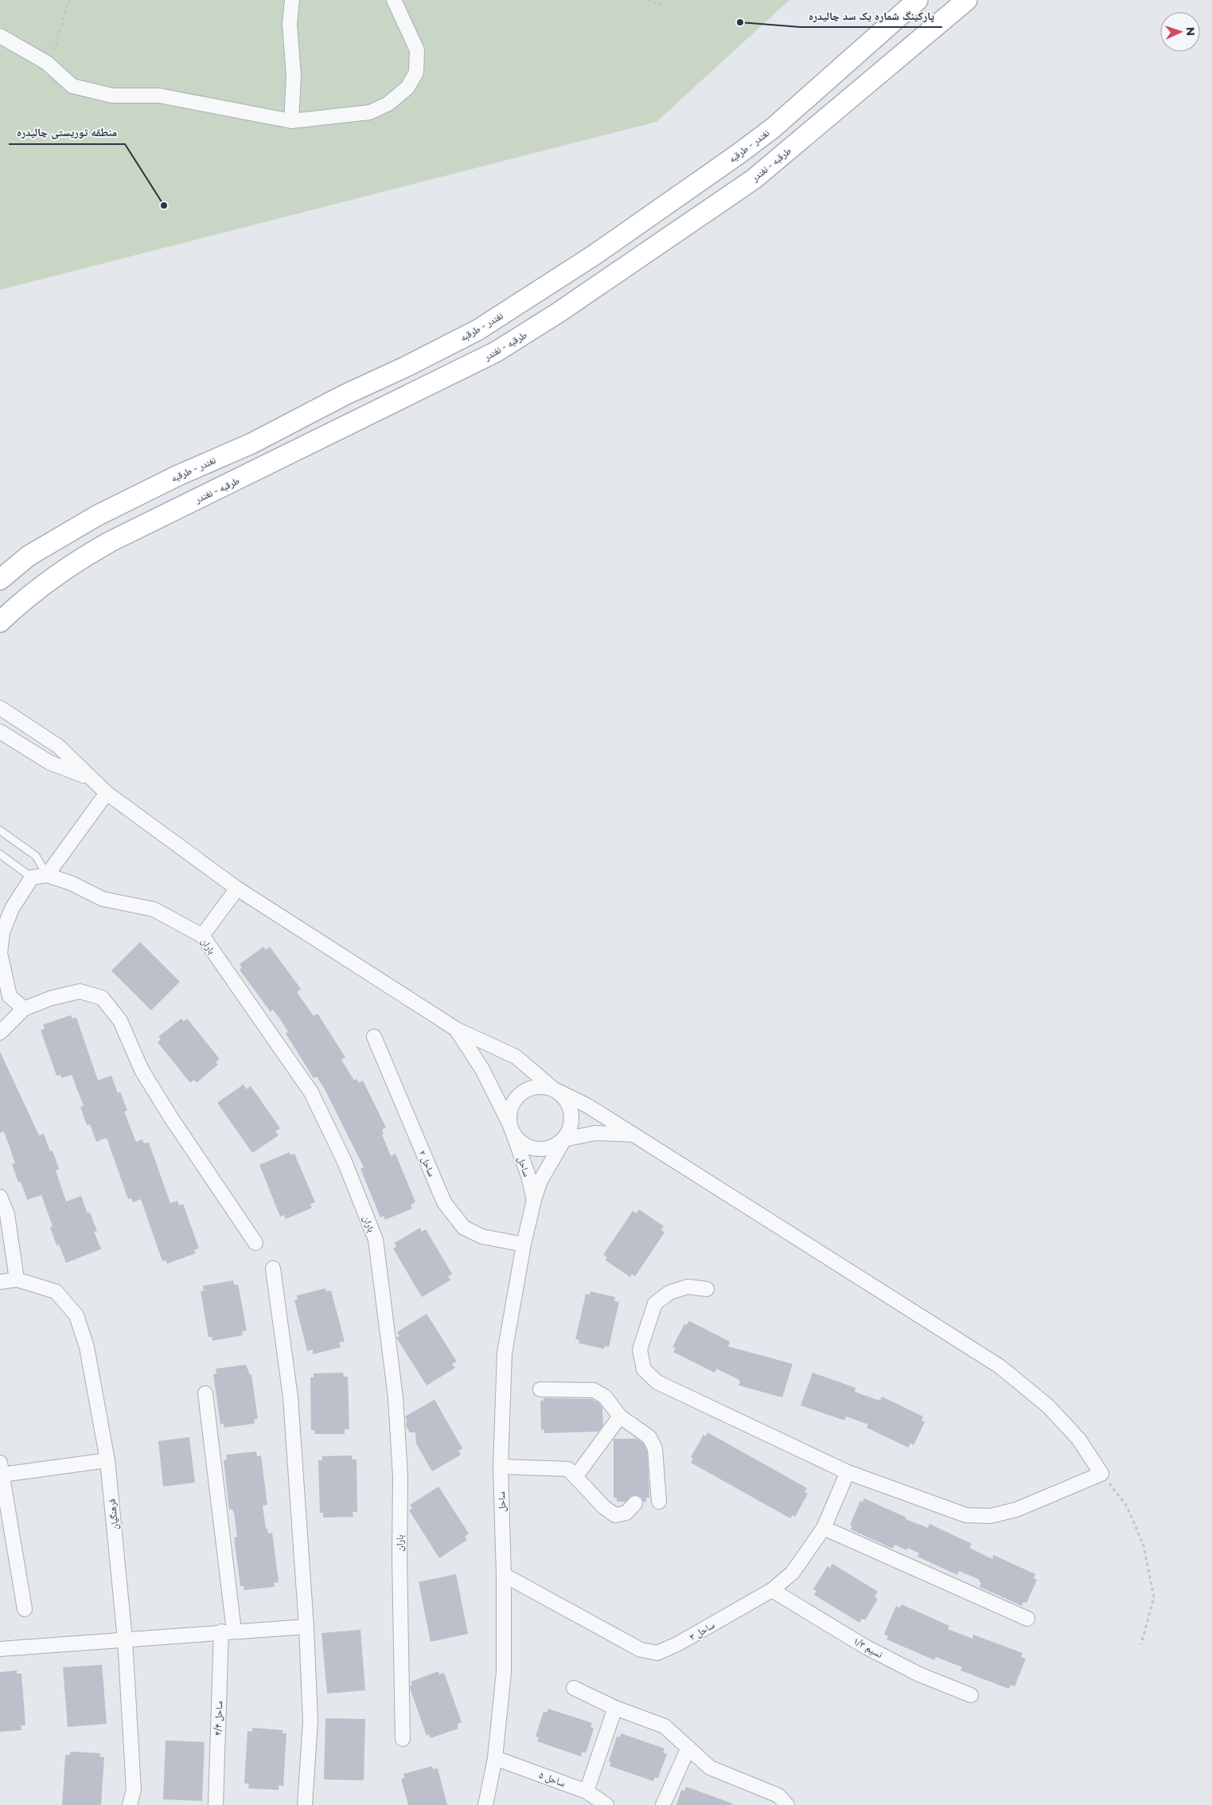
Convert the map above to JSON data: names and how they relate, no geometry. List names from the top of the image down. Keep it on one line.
{"streets":{"street":["نغندر - طرقبه","طرقبه - نغندر","باران","ساحل ۲","ساحل","فرهنگیان","ساحل ۳","نسیم ۱/۳","ساحل ۴/۴","ساحل ۵"]},"crossings":[["ساحل ۲","ساحل"],["ساحل","ساحل ۳"],["ساحل","ساحل ۵"],["ساحل ۳","نسیم ۱/۳"]],"places":["پارکینگ شماره یک سد چالیدره","منطقه توریستی چالیدره"],"north":"right"}
